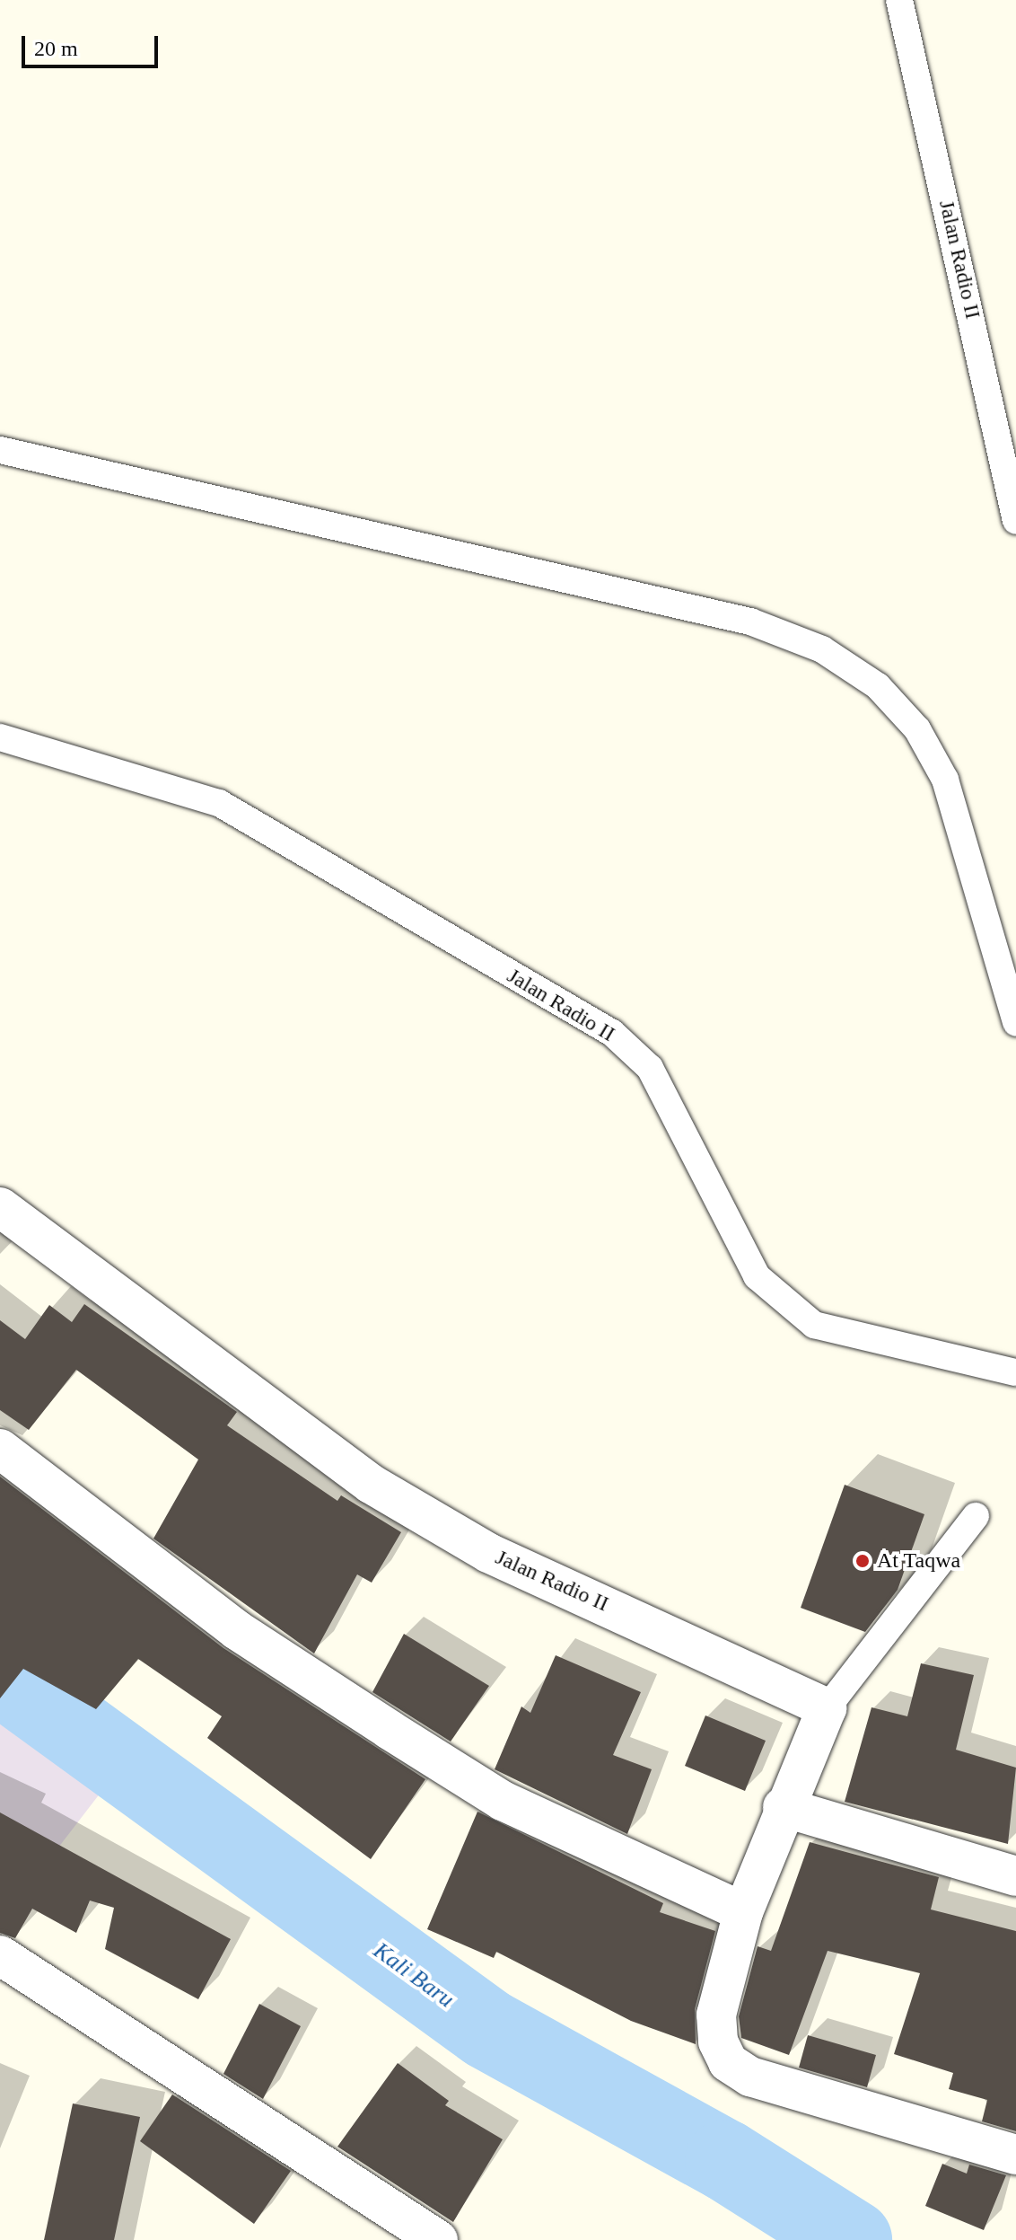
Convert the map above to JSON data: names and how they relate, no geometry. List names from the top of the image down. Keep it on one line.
{"streets":{"street":["Jalan Radio II"]},"water":["Kali Baru"],"places":["At Taqwa"],"scale_bar":"20 m"}
